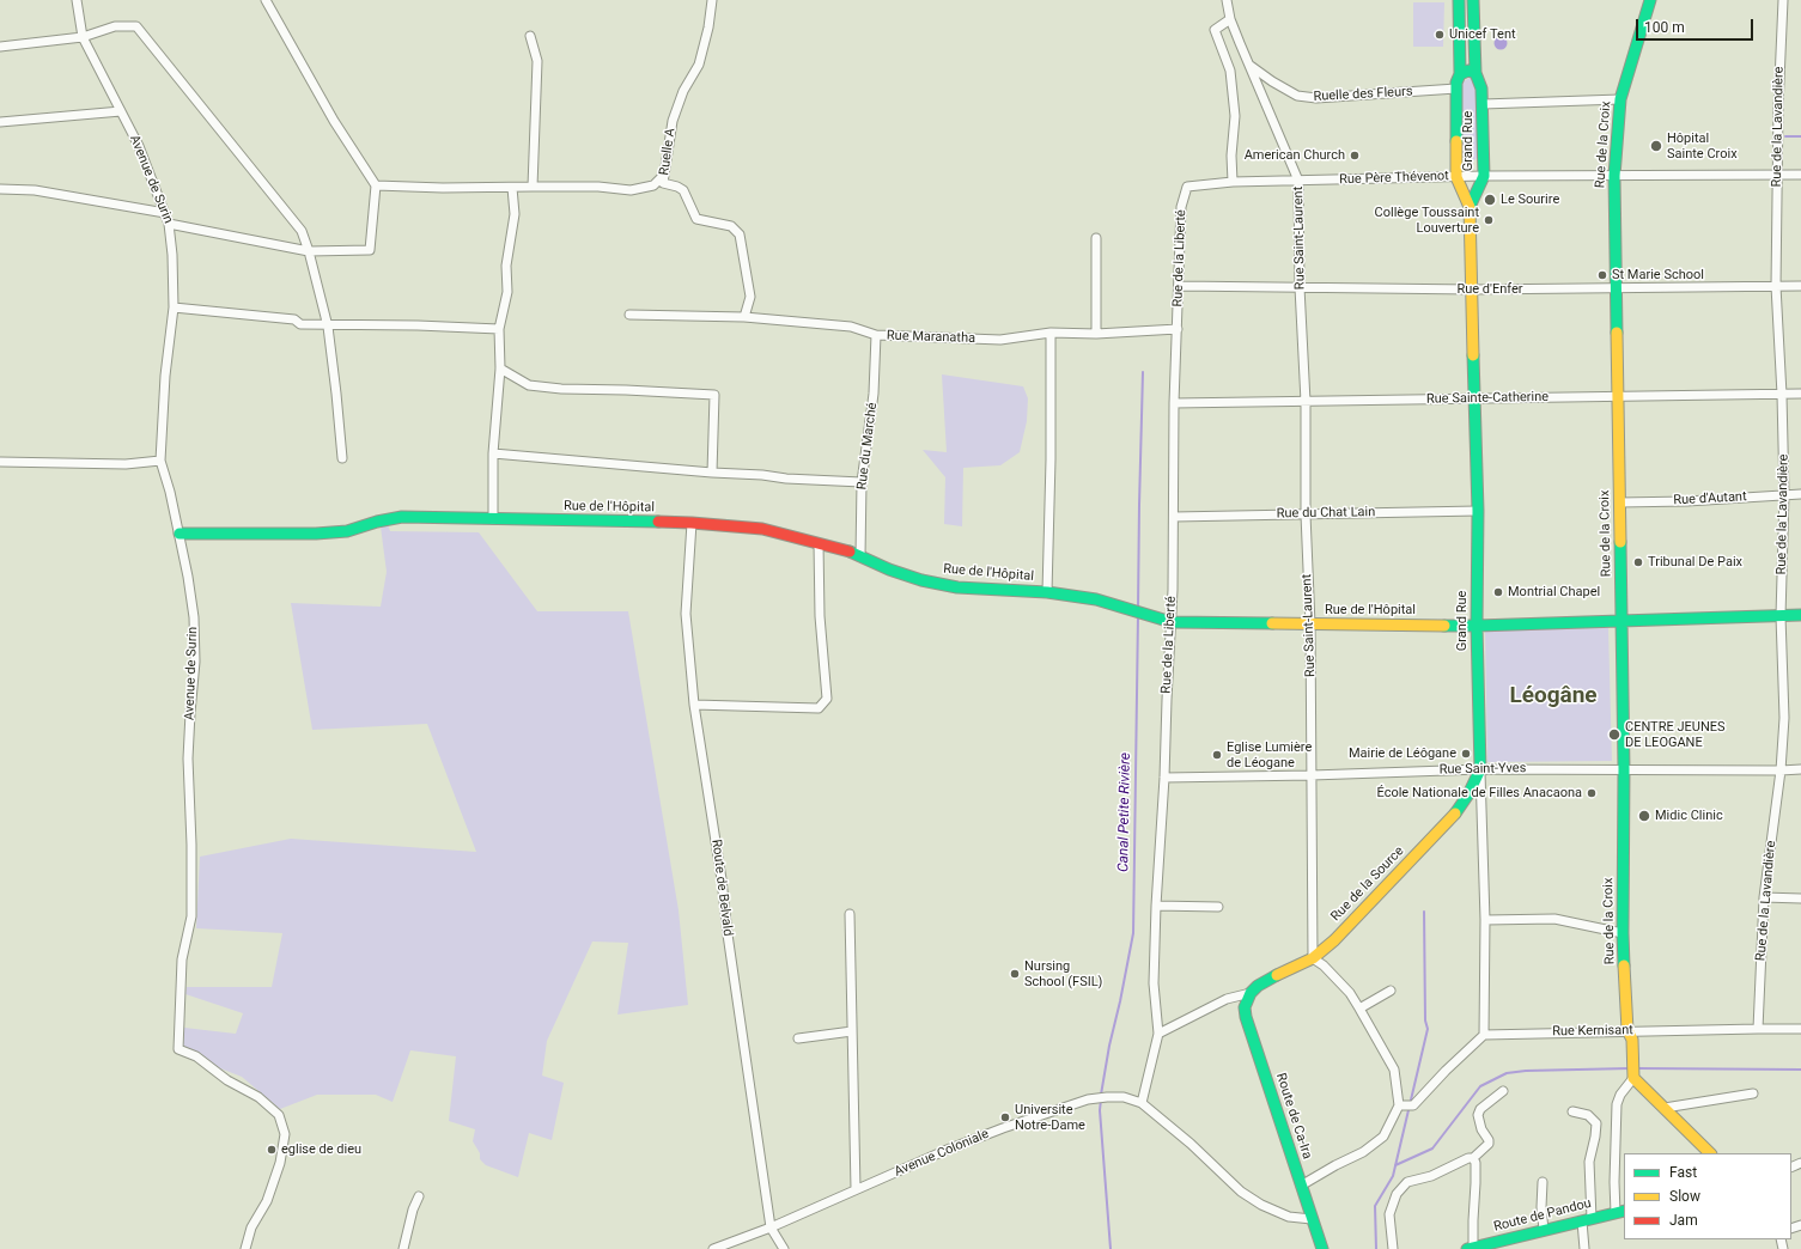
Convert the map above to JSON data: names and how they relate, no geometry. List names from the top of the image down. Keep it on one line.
{"streets":{"street":["Ruelle des Fleurs","Rue de la Lavandière","Grand Rue","Rue de la Croix","Ruelle A","Rue Père Thévenot","Avenue de Surin","Rue Saint-Laurent","Rue de la Liberté","Rue d'Enfer","Rue Maranatha","Rue Sainte-Catherine","Rue du Marché","Rue d'Autant","Rue de l'Hôpital","Rue du Chat Lain","Rue Saint-Yves","Rue de la Source","Route de Belvald","Rue Kernisant","Route de Ca-Ira","Avenue Coloniale","Route de Pandou"]},"crossings":[["Ruelle des Fleurs","Grand Rue"],["Ruelle des Fleurs","Rue Saint-Laurent"],["Rue de la Lavandière","Rue Père Thévenot"],["Rue de la Lavandière","Rue d'Enfer"],["Rue de la Lavandière","Rue Sainte-Catherine"],["Rue de la Lavandière","Rue d'Autant"],["Rue de la Lavandière","Rue de l'Hôpital"],["Rue de la Lavandière","Rue Saint-Yves"],["Rue de la Lavandière","Rue Kernisant"],["Grand Rue","Rue Père Thévenot"],["Grand Rue","Rue d'Enfer"],["Grand Rue","Rue Sainte-Catherine"],["Grand Rue","Rue de l'Hôpital"],["Grand Rue","Rue du Chat Lain"],["Grand Rue","Rue Saint-Yves"],["Grand Rue","Rue de la Source"],["Grand Rue","Rue Kernisant"],["Rue de la Croix","Rue Père Thévenot"],["Rue de la Croix","Rue d'Enfer"],["Rue de la Croix","Rue Sainte-Catherine"],["Rue de la Croix","Rue d'Autant"],["Rue de la Croix","Rue de l'Hôpital"],["Rue de la Croix","Rue Saint-Yves"],["Rue de la Croix","Rue Kernisant"],["Ruelle A","Rue Maranatha"],["Rue Père Thévenot","Rue Saint-Laurent"],["Rue Père Thévenot","Rue de la Liberté"],["Avenue de Surin","Rue de l'Hôpital"],["Rue Saint-Laurent","Rue d'Enfer"],["Rue Saint-Laurent","Rue Sainte-Catherine"],["Rue Saint-Laurent","Rue de l'Hôpital"],["Rue Saint-Laurent","Rue du Chat Lain"],["Rue Saint-Laurent","Rue Saint-Yves"],["Rue Saint-Laurent","Rue de la Source"],["Rue de la Liberté","Rue d'Enfer"],["Rue de la Liberté","Rue Maranatha"],["Rue de la Liberté","Rue Sainte-Catherine"],["Rue de la Liberté","Rue de l'Hôpital"],["Rue de la Liberté","Rue du Chat Lain"],["Rue de la Liberté","Rue Saint-Yves"],["Rue de la Liberté","Avenue Coloniale"],["Rue Maranatha","Rue du Marché"],["Rue du Marché","Rue de l'Hôpital"],["Rue de l'Hôpital","Route de Belvald"],["Rue Saint-Yves","Rue de la Source"],["Rue de la Source","Route de Ca-Ira"],["Route de Belvald","Avenue Coloniale"],["Route de Ca-Ira","Avenue Coloniale"]],"districts":["Léogâne"],"water":["Canal Petite Rivière"],"places":["Unicef Tent","Hôpital Sainte Croix","American Church","Le Sourire","Collège Toussaint Louverture","St Marie School","Tribunal De Paix","Montrial Chapel","CENTRE JEUNES DE LEOGANE","Mairie de Léôgane","Eglise Lumière de Léogane","École Nationale de Filles Anacaona","Midic Clinic","Nursing School (FSIL)","Universite Notre-Dame","eglise de dieu"],"legend":["Fast","Slow","Jam"],"scale_bar":"100 m"}
